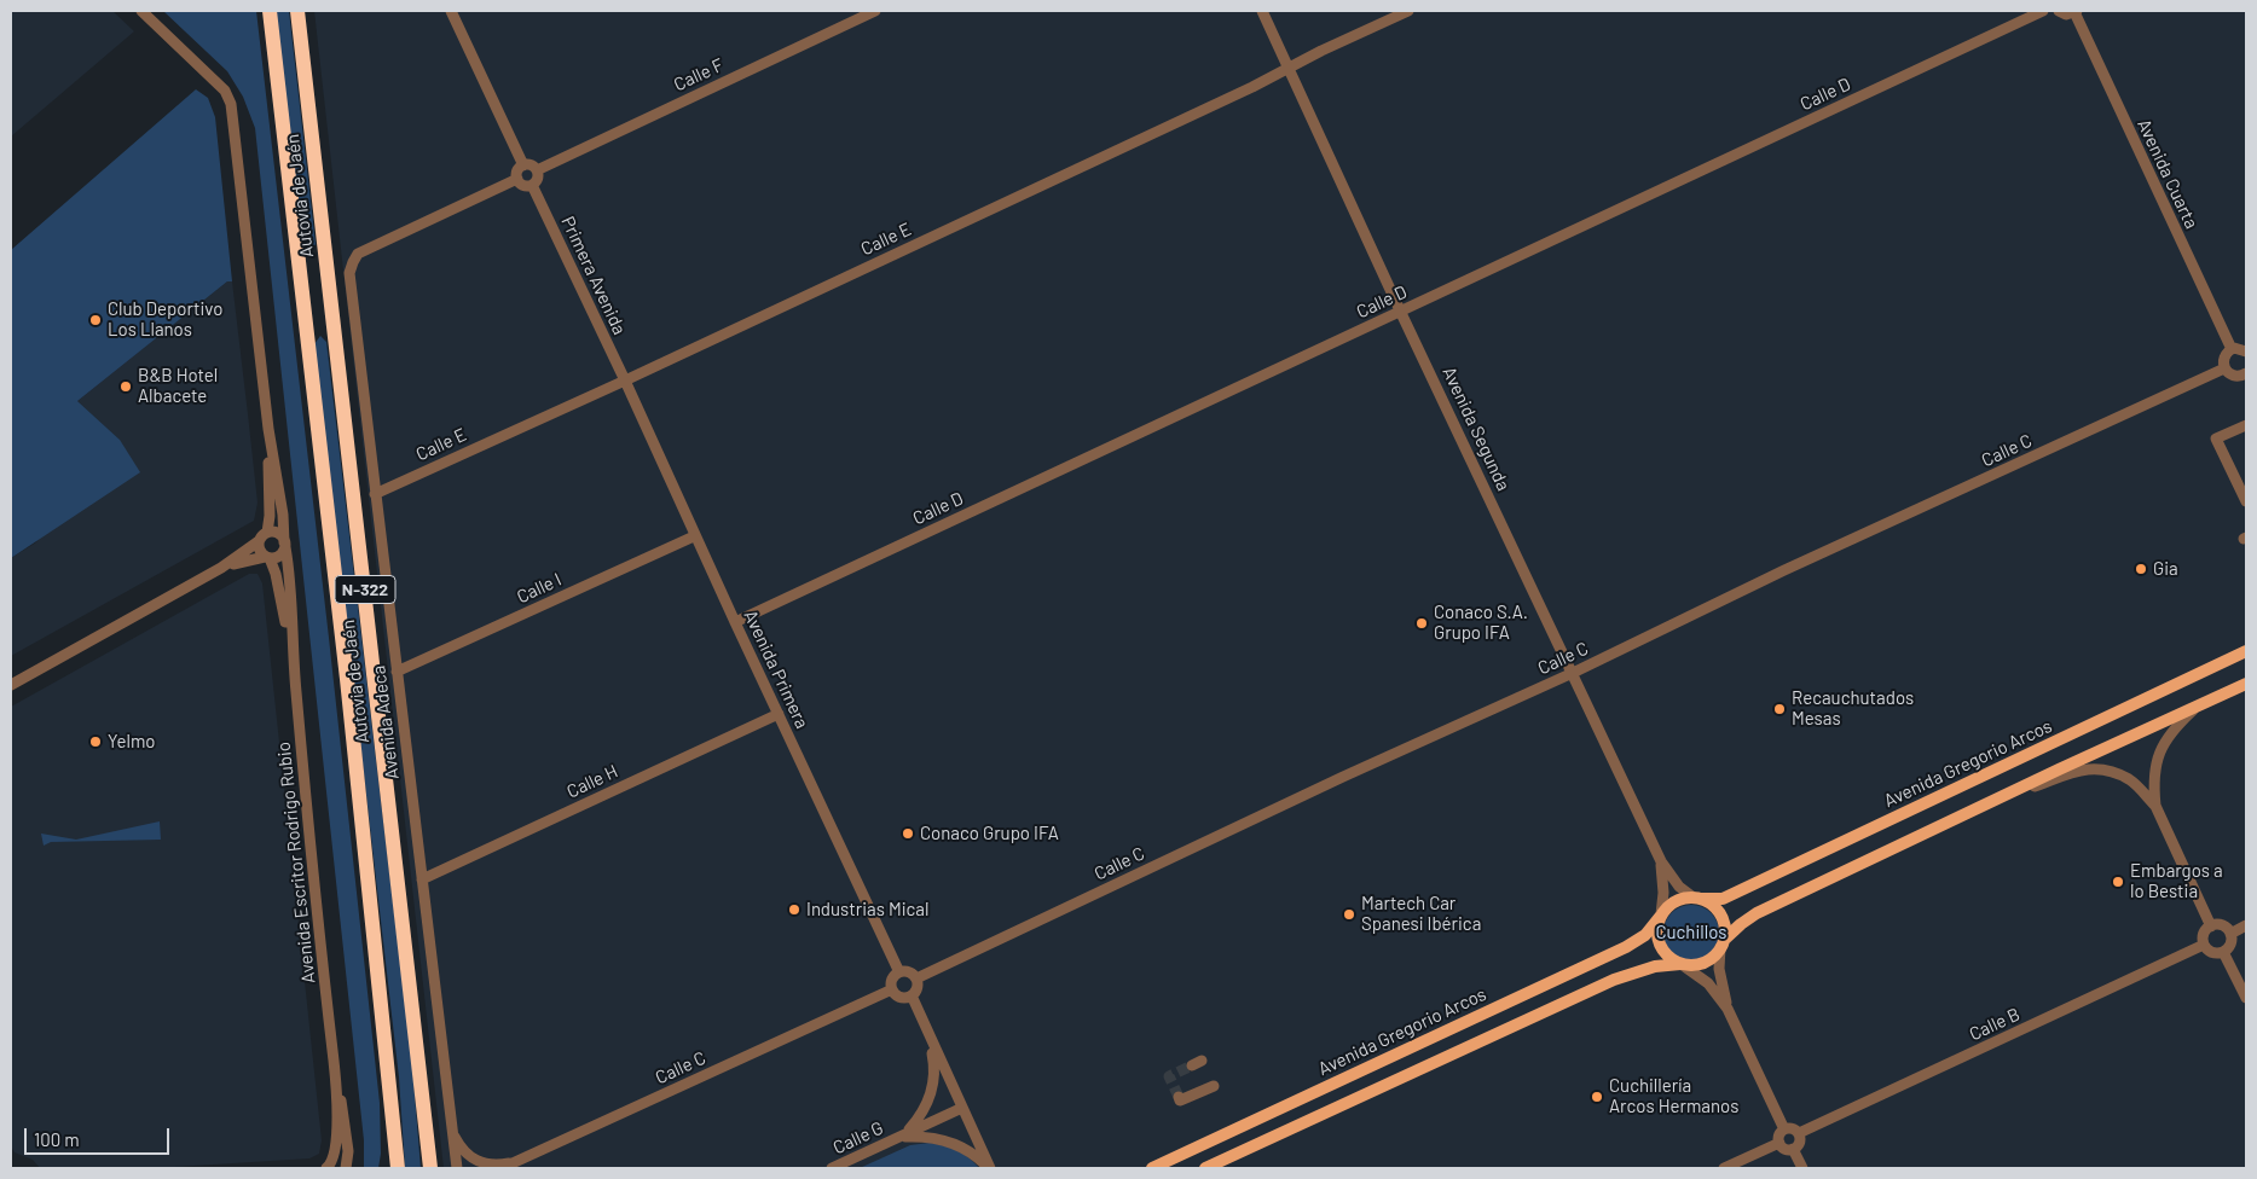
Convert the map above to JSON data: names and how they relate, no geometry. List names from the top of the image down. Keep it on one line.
{"streets":{"highway":["Autovía de Jaén","N-322"],"main road":["Avenida Gregorio Arcos"],"street":["Calle F","Calle D","Avenida Cuarta","Calle E","Primera Avenida","Avenida Segunda","Calle C","Calle I","Avenida Primera","Avenida Adeca","Calle H","Avenida Escritor Rodrigo Rubio","Calle B","Calle G"]},"crossings":[["Calle F","Primera Avenida"],["Calle F","Avenida Adeca"],["Calle D","Avenida Segunda"],["Calle D","Avenida Primera"],["Calle E","Primera Avenida"],["Calle E","Avenida Segunda"],["Calle E","Avenida Primera"],["Calle E","Avenida Adeca"],["Primera Avenida","Avenida Primera"],["Primera Avenida","Avenida Adeca"],["Avenida Segunda","Calle C"],["Avenida Segunda","Avenida Gregorio Arcos"],["Calle C","Avenida Primera"],["Calle C","Avenida Adeca"],["Calle I","Avenida Primera"],["Calle I","Avenida Adeca"],["Avenida Primera","Calle H"],["Avenida Adeca","Calle H"]],"parks":["Cuchillos"],"places":["Club Deportivo Los Llanos","B&B Hotel Albacete","Gia","Conaco S.A. Grupo IFA","Recauchutados Mesas","Yelmo","Conaco Grupo IFA","Embargos a lo Bestia","Industrias Mical","Martech Car Spanesi Ibérica","Cuchillería Arcos Hermanos"],"scale_bar":"100 m"}
